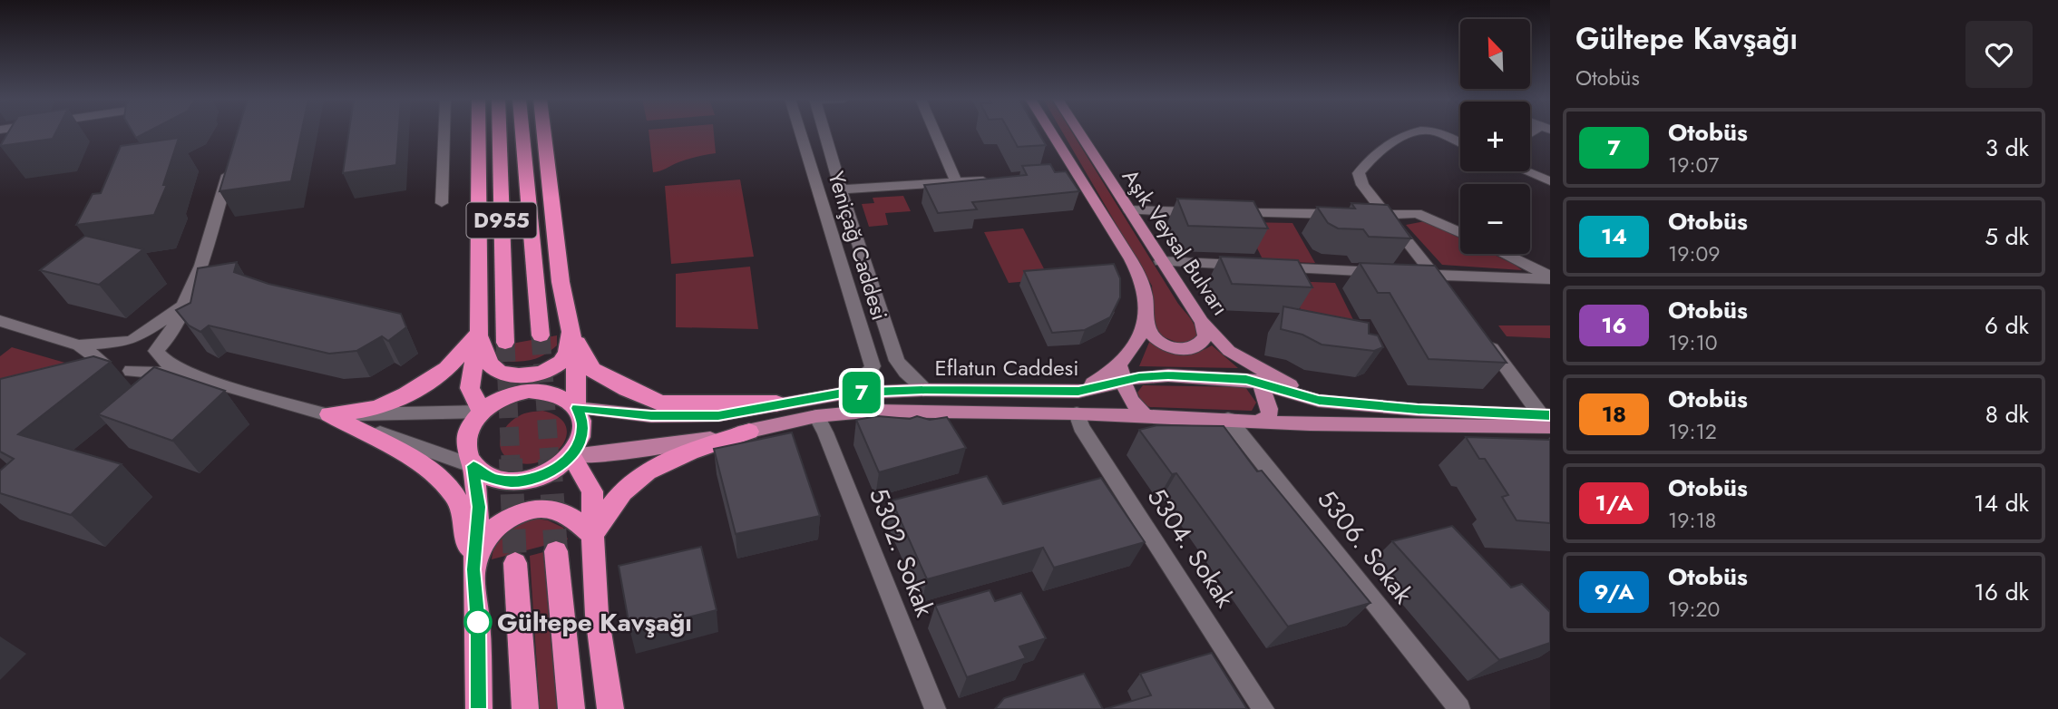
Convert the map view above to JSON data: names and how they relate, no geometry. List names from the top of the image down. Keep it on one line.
{"streets":{"highway":["D955"],"main road":["Aşık Veysal Bulvarı","Eflatun Caddesi"],"street":["Yeniçağ Caddesi","5306. Sokak","5304. Sokak","5302. Sokak"]},"crossings":[["Aşık Veysal Bulvarı","Eflatun Caddesi"],["Yeniçağ Caddesi","Eflatun Caddesi"],["Eflatun Caddesi","5306. Sokak"],["Eflatun Caddesi","5304. Sokak"],["Eflatun Caddesi","5302. Sokak"]],"places":["Gültepe Kavşağı"],"lines":["bus line 7"],"north":"top left","page":{"on_map":"7","heading":["Gültepe Kavşağı","Otobüs"],"map_buttons":["+","−"],"list":[{"mark":"7","name":"Otobüs","note":"19:07","value":"3 dk"},{"mark":"14","name":"Otobüs","note":"19:09","value":"5 dk"},{"mark":"16","name":"Otobüs","note":"19:10","value":"6 dk"},{"mark":"18","name":"Otobüs","note":"19:12","value":"8 dk"},{"mark":"1/A","name":"Otobüs","note":"19:18","value":"14 dk"},{"mark":"9/A","name":"Otobüs","note":"19:20","value":"16 dk"}]}}
